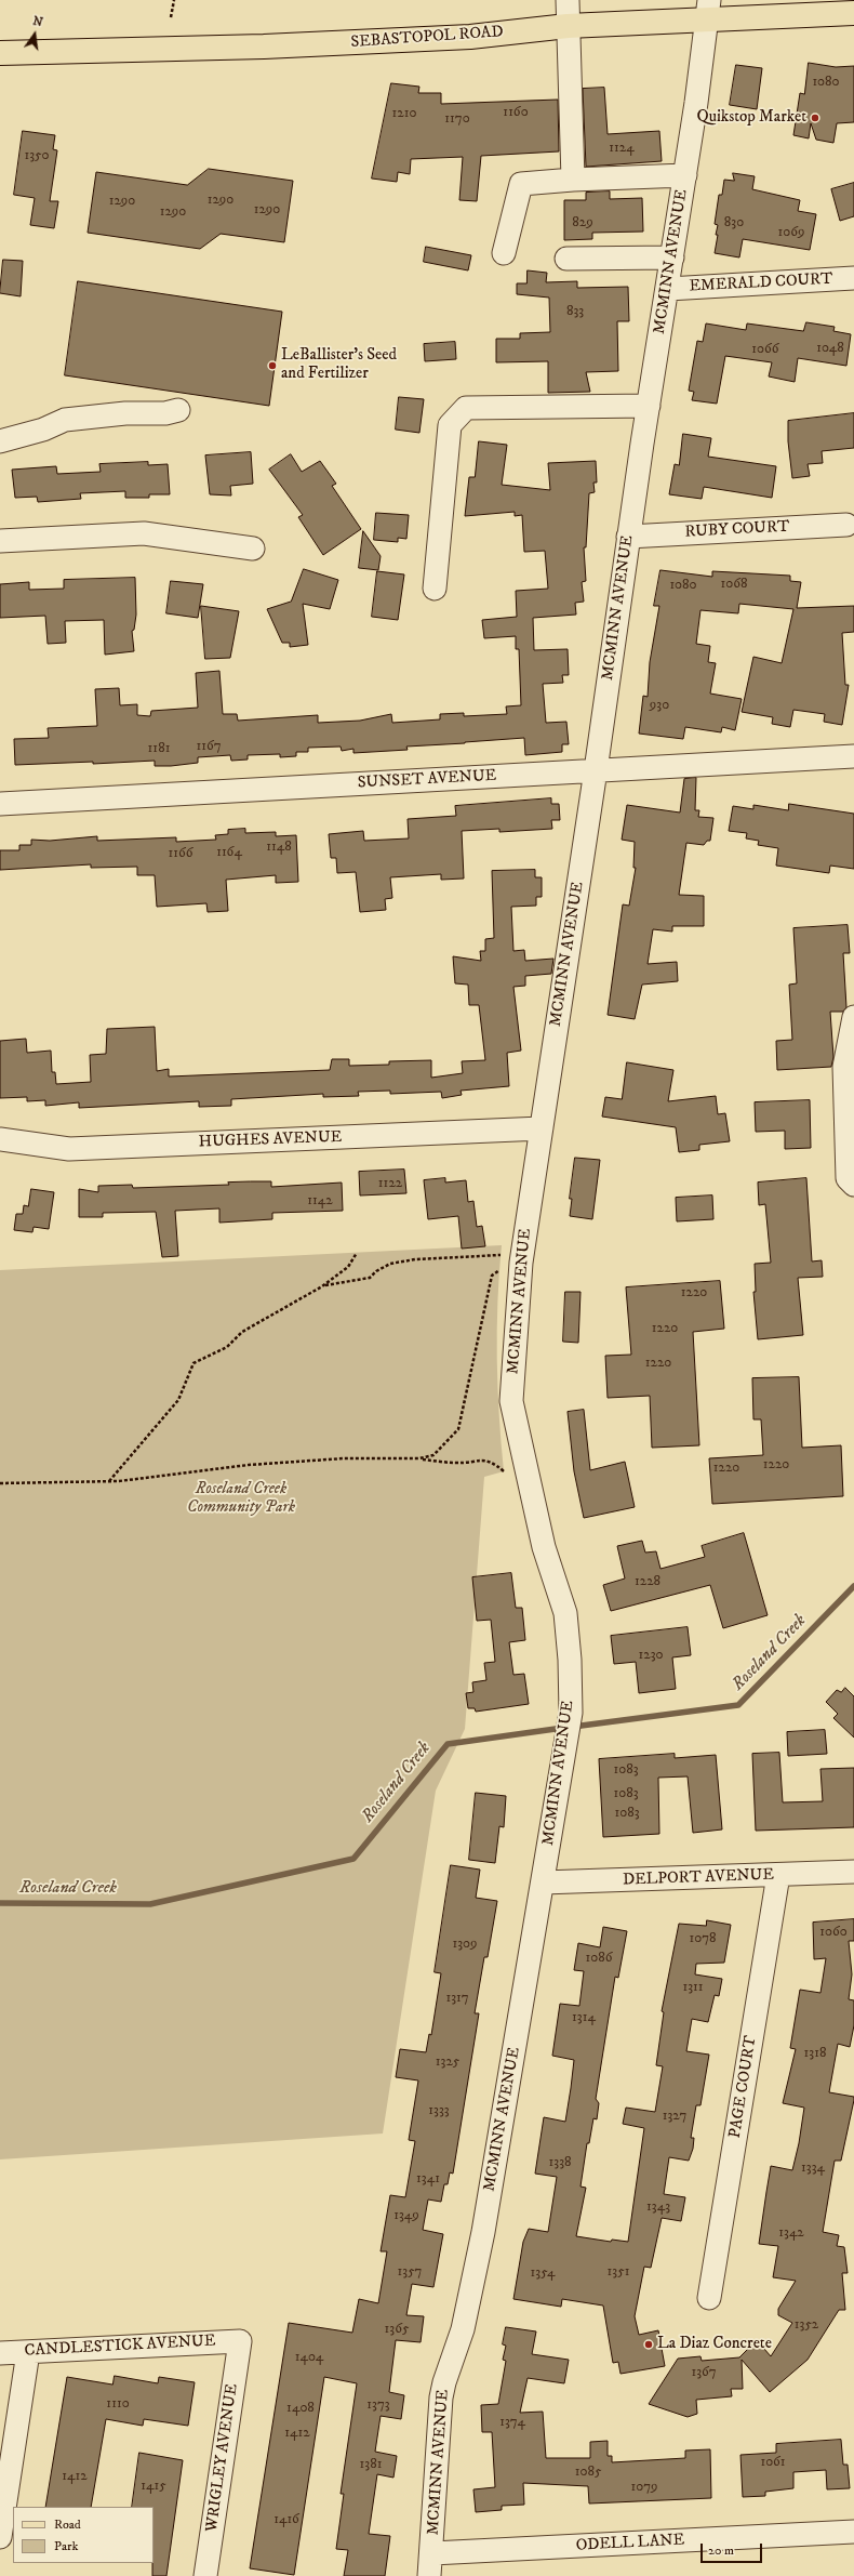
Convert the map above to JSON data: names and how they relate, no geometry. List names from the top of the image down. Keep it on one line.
{"streets":{"main road":["SEBASTOPOL ROAD"],"street":["MCMINN AVENUE","EMERALD COURT","RUBY COURT","SUNSET AVENUE","HUGHES AVENUE","DELPORT AVENUE","PAGE COURT","CANDLESTICK AVENUE","WRIGLEY AVENUE","ODELL LANE"]},"crossings":[["SEBASTOPOL ROAD","MCMINN AVENUE"],["MCMINN AVENUE","EMERALD COURT"],["MCMINN AVENUE","RUBY COURT"],["MCMINN AVENUE","SUNSET AVENUE"],["MCMINN AVENUE","HUGHES AVENUE"],["MCMINN AVENUE","DELPORT AVENUE"],["MCMINN AVENUE","ODELL LANE"],["DELPORT AVENUE","PAGE COURT"],["CANDLESTICK AVENUE","WRIGLEY AVENUE"]],"water":["Roseland Creek"],"parks":["Roseland Creek Community Park"],"places":["Quikstop Market","LeBallister's Seed and Fertilizer","La Diaz Concrete"],"house_numbers":["1080","1160","1210","1170","1124","1350","1290","1290","1290","1290","829","830","1069","833","1048","1066","1068","1080","930","1167","1181","1148","1164","1166","1122","1142","1220","1220","1220","1220","1220","1228","1230","1083","1083","1083","1060","1078","1309","1086","1311","1317","1314","1318","1325","1333","1327","1338","1334","1341","1343","1349","1342","1357","1351","1354","1352","1365","1404","1367","1110","1373","1408","1374","1412","1061","1381","1085","1412","1415","1079","1416"],"legend":["Road","Park"],"scale_bar":"20 m","north":"top"}
